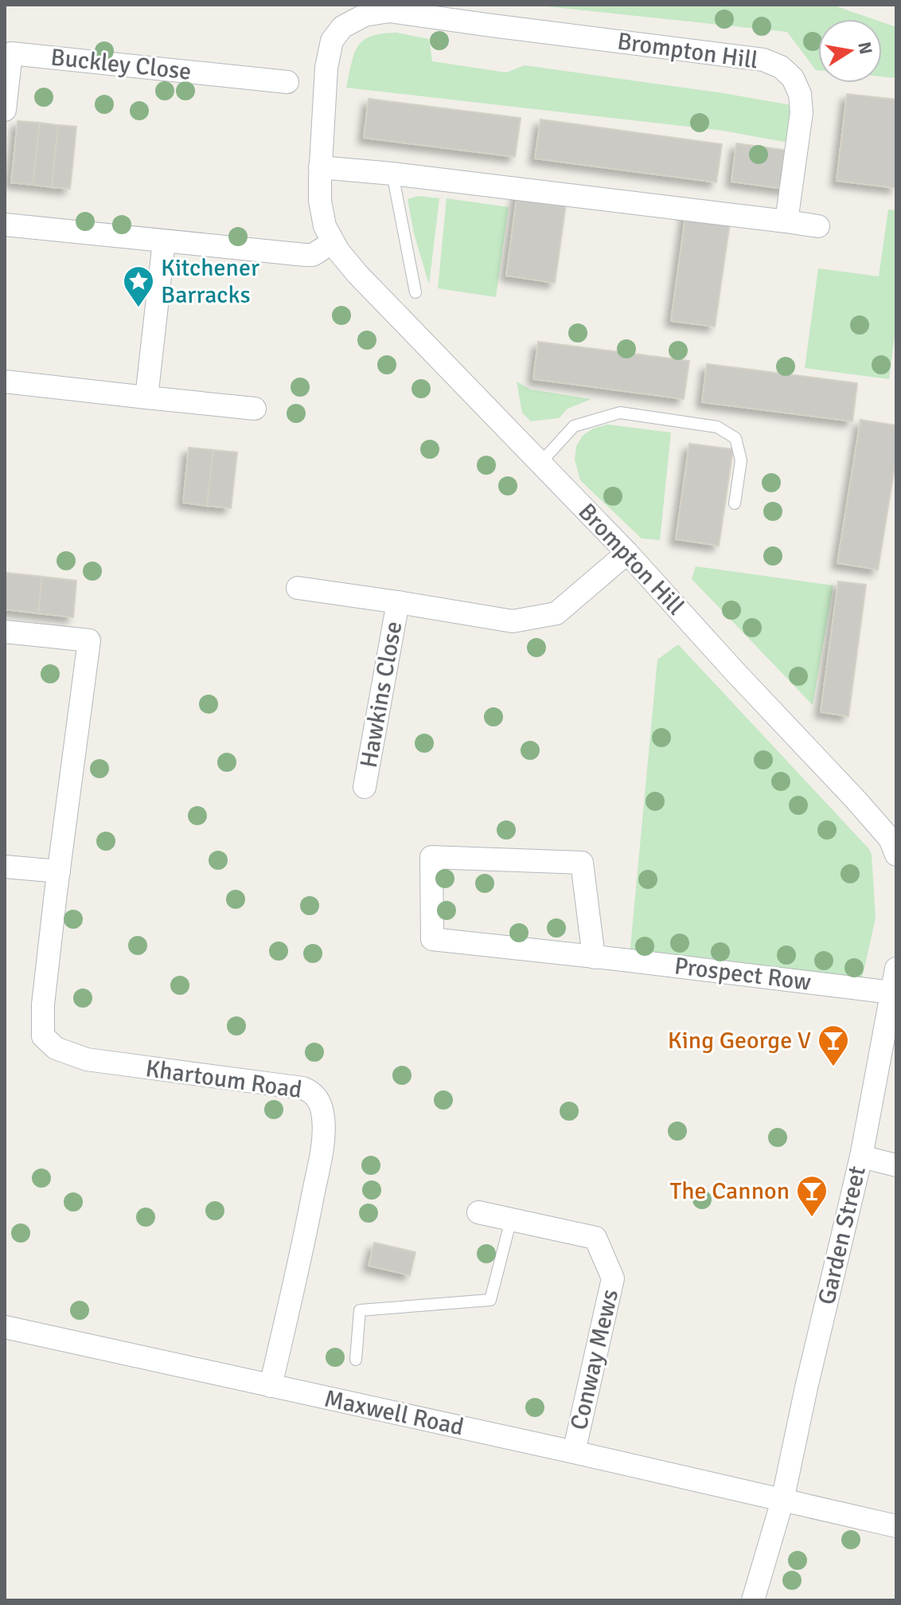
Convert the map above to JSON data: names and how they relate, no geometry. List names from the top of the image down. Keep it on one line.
{"streets":{"street":["Brompton Hill","Buckley Close","Hawkins Close","Prospect Row","Khartoum Road","Garden Street","Conway Mews","Maxwell Road"]},"crossings":[["Brompton Hill","Hawkins Close"],["Prospect Row","Garden Street"],["Khartoum Road","Maxwell Road"],["Garden Street","Maxwell Road"],["Conway Mews","Maxwell Road"]],"places":{"place":["Kitchener Barracks"],"bar":["King George V","The Cannon"]},"north":"right"}
